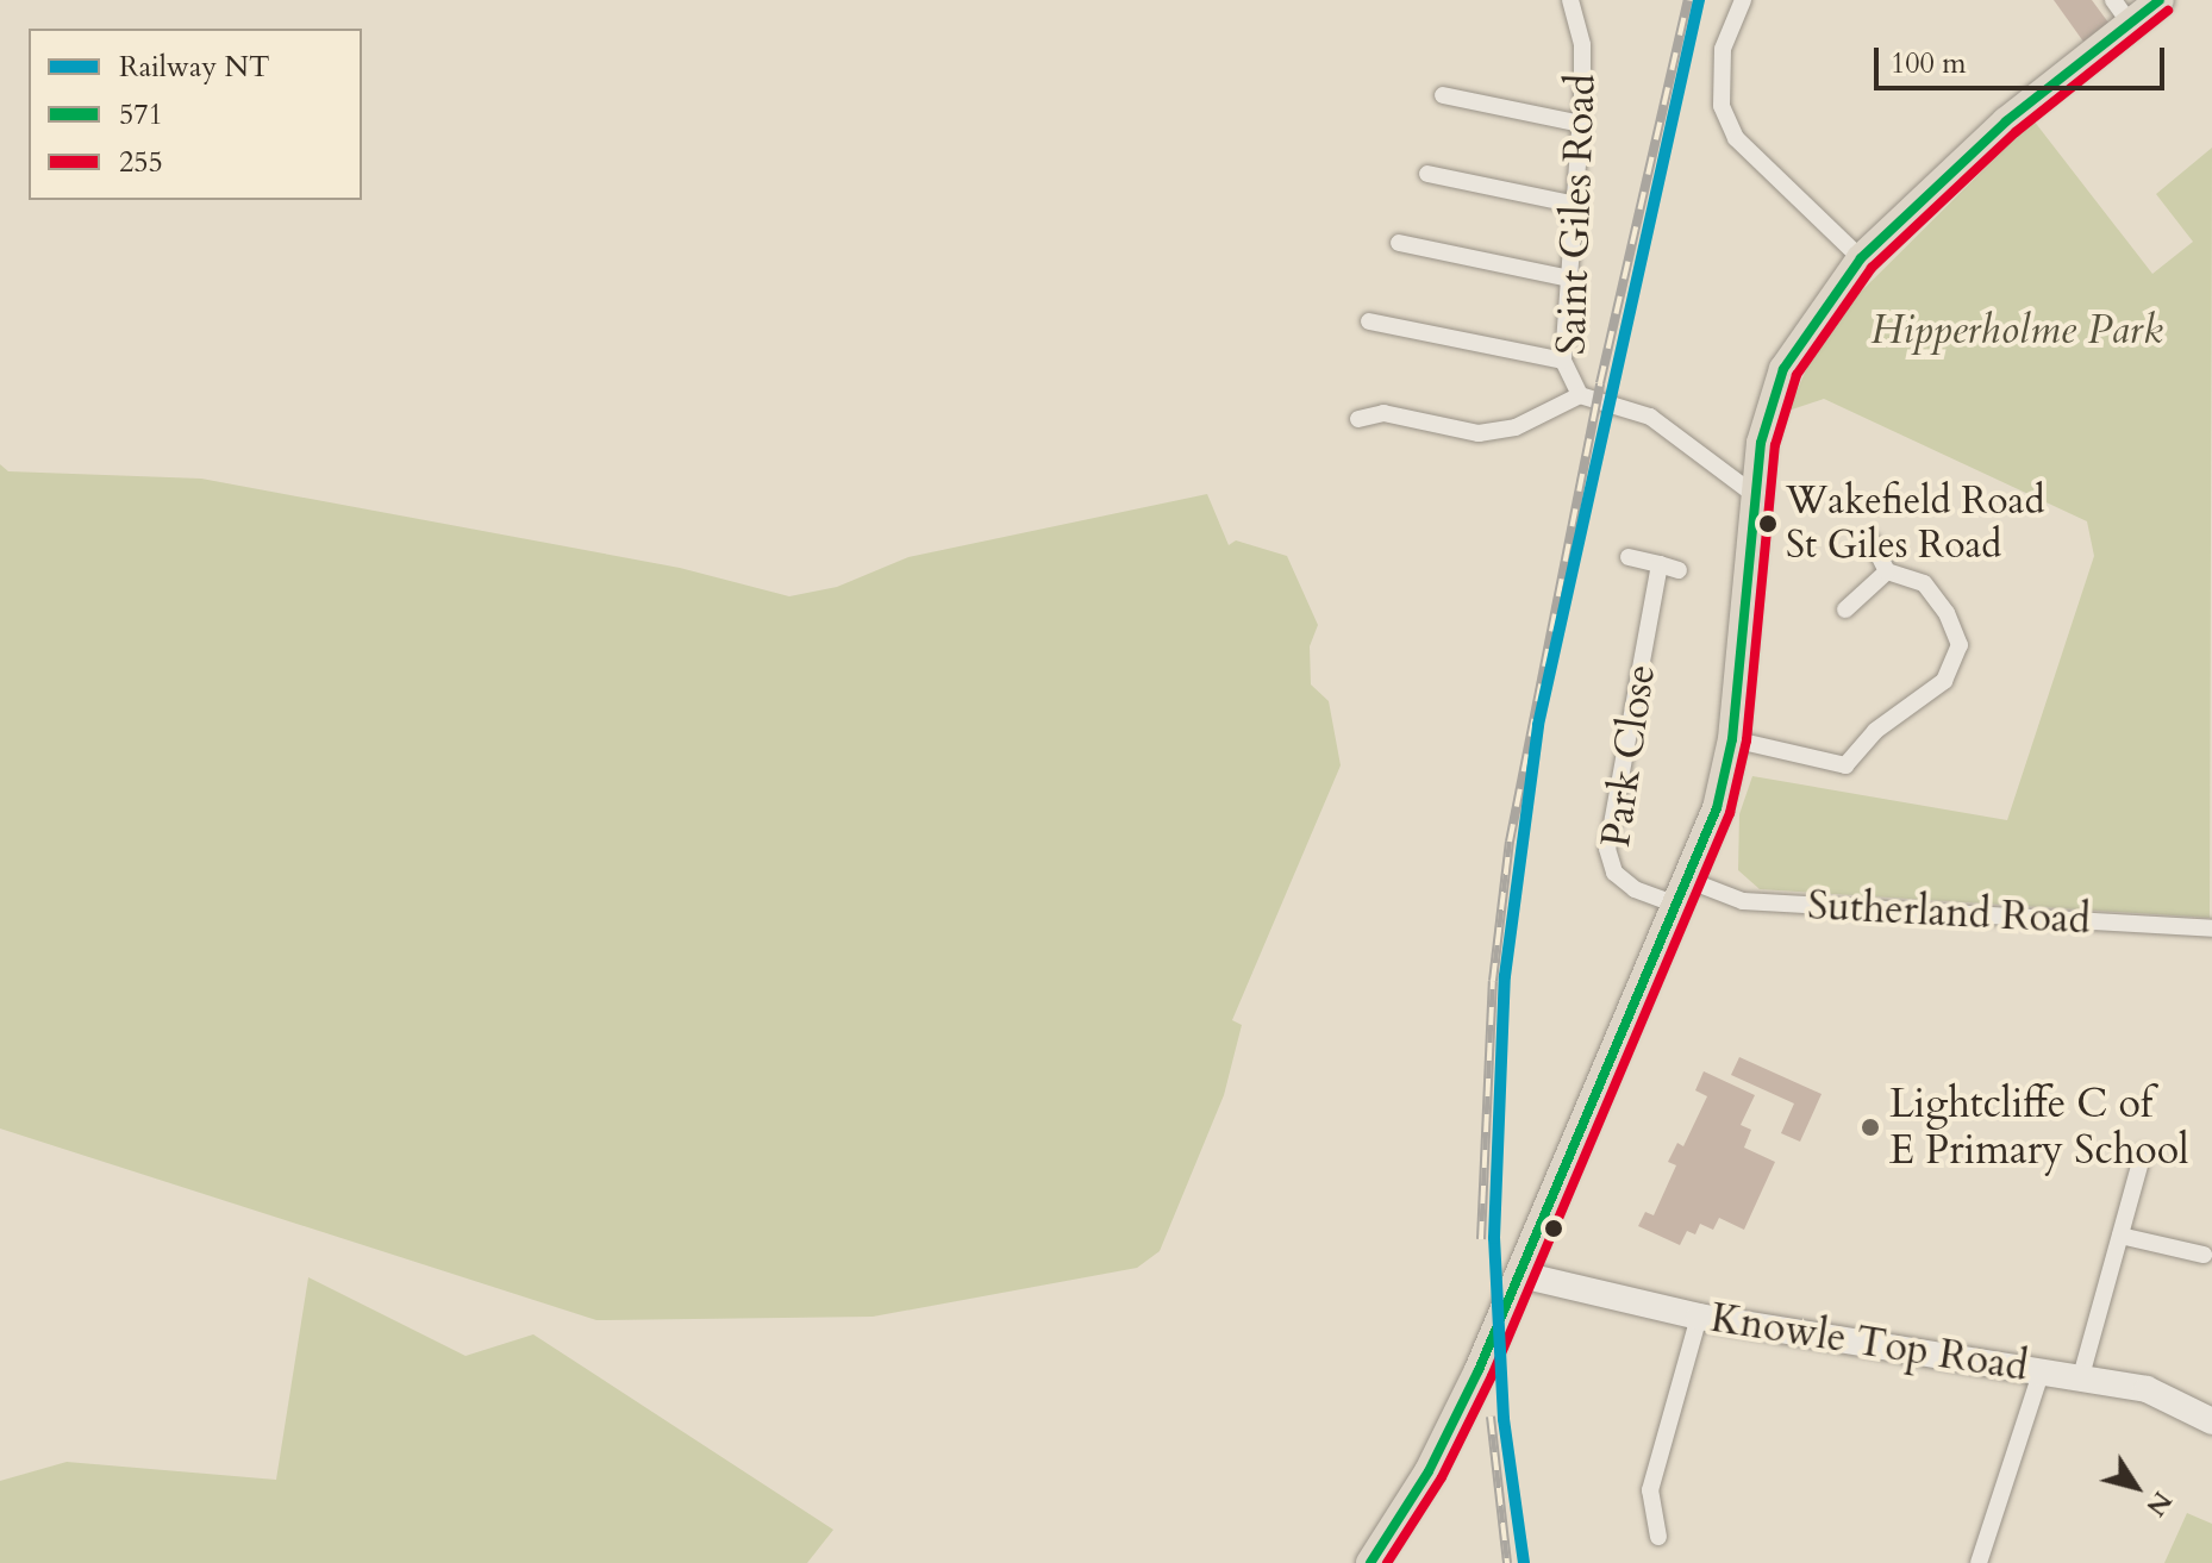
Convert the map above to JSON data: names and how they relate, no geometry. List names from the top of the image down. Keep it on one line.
{"streets":{"street":["Saint Giles Road","Park Close","Sutherland Road","Knowle Top Road"]},"crossings":[["Park Close","Sutherland Road"]],"parks":["Hipperholme Park"],"places":["Wakefield Road St Giles Road","Lightcliffe C of E Primary School"],"lines":["rail line NT","transit line 571","transit line 255"],"legend":["Railway NT","571","255"],"scale_bar":"100 m","north":"bottom right"}
